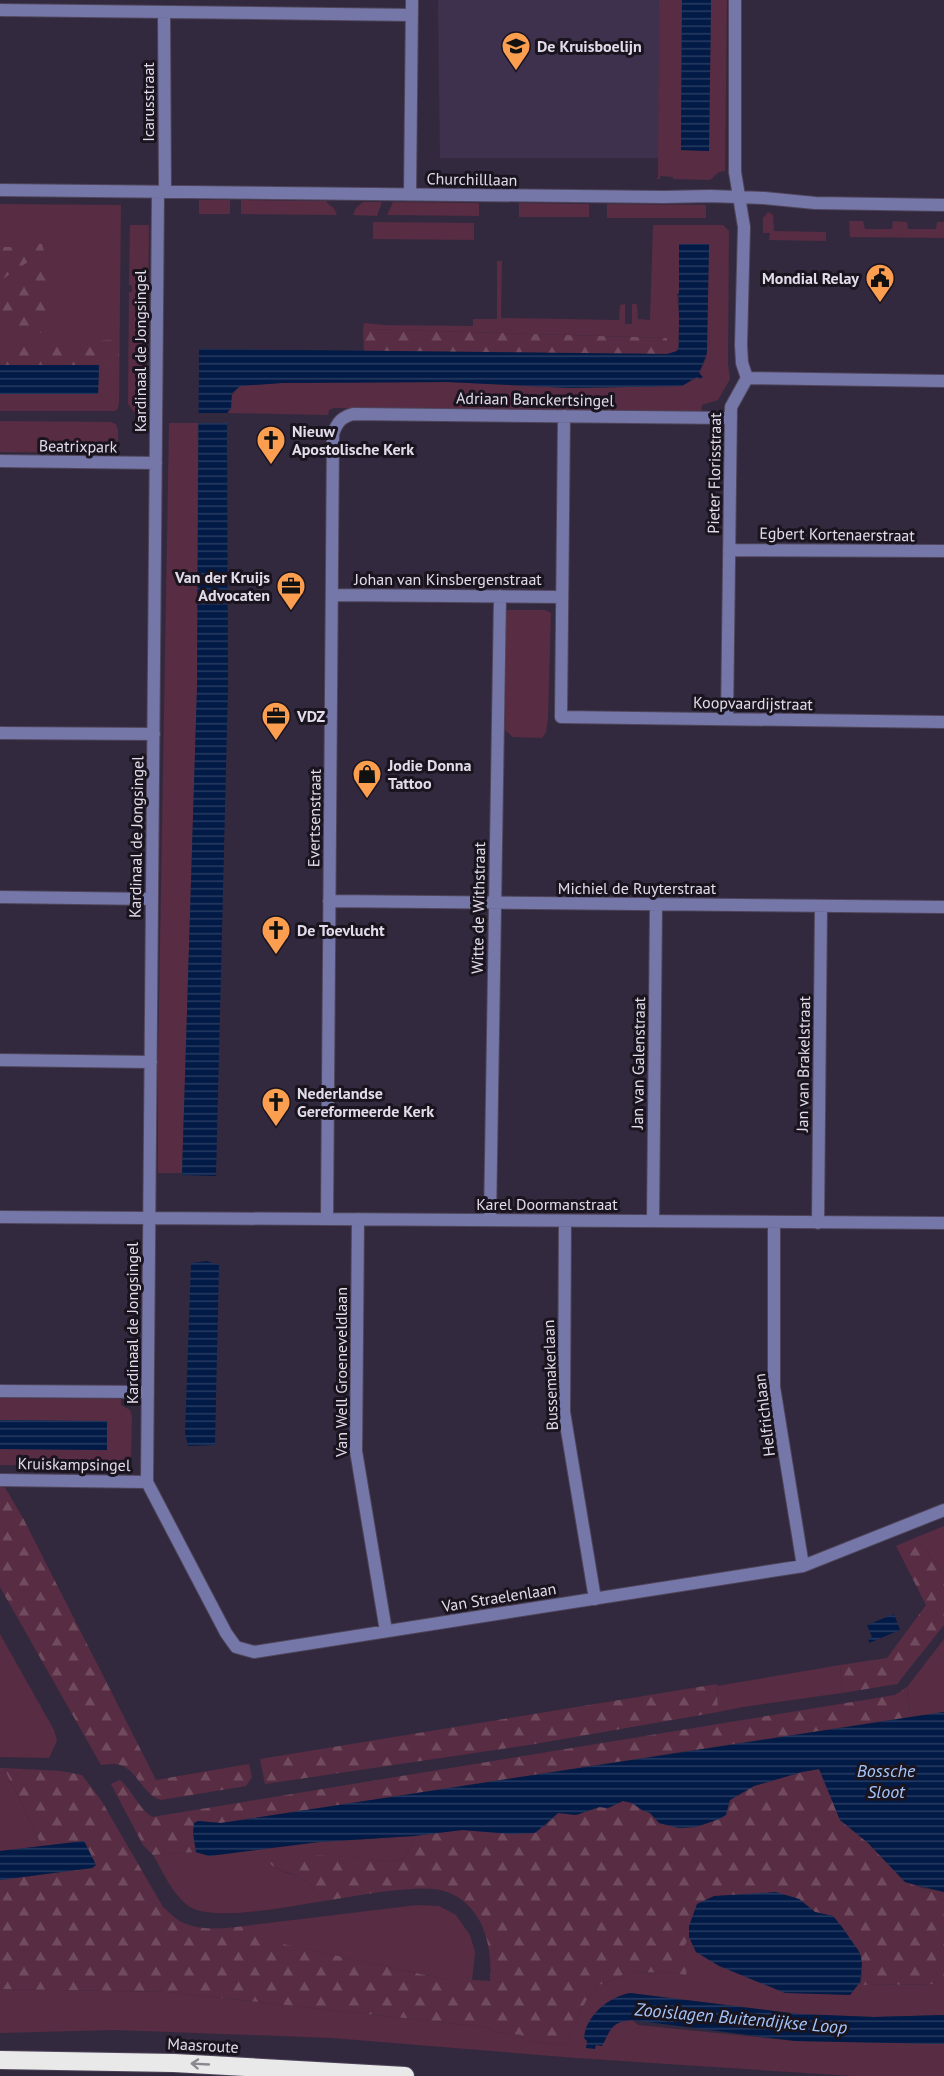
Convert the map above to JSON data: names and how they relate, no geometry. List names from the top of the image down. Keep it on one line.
{"streets":{"highway":["Maasroute"],"street":["Icarusstraat","Churchilllaan","Kardinaal de Jongsingel","Adriaan Banckertsingel","Beatrixpark","Pieter Florisstraat","Egbert Kortenaerstraat","Johan van Kinsbergenstraat","Koopvaardijstraat","Evertsenstraat","Michiel de Ruyterstraat","Witte de Withstraat","Jan van Galenstraat","Jan van Brakelstraat","Karel Doormanstraat","Van Well Groeneveldlaan","Bussemakerlaan","Helfrichlaan","Kruiskampsingel","Van Straelenlaan"]},"crossings":[["Icarusstraat","Churchilllaan"],["Icarusstraat","Kardinaal de Jongsingel"],["Churchilllaan","Kardinaal de Jongsingel"],["Kardinaal de Jongsingel","Beatrixpark"],["Kardinaal de Jongsingel","Karel Doormanstraat"],["Kardinaal de Jongsingel","Kruiskampsingel"],["Kardinaal de Jongsingel","Van Straelenlaan"],["Adriaan Banckertsingel","Pieter Florisstraat"],["Adriaan Banckertsingel","Evertsenstraat"],["Pieter Florisstraat","Egbert Kortenaerstraat"],["Pieter Florisstraat","Koopvaardijstraat"],["Johan van Kinsbergenstraat","Koopvaardijstraat"],["Johan van Kinsbergenstraat","Evertsenstraat"],["Johan van Kinsbergenstraat","Witte de Withstraat"],["Evertsenstraat","Michiel de Ruyterstraat"],["Evertsenstraat","Karel Doormanstraat"],["Michiel de Ruyterstraat","Witte de Withstraat"],["Michiel de Ruyterstraat","Jan van Galenstraat"],["Michiel de Ruyterstraat","Jan van Brakelstraat"],["Witte de Withstraat","Karel Doormanstraat"],["Jan van Galenstraat","Karel Doormanstraat"],["Jan van Brakelstraat","Karel Doormanstraat"],["Karel Doormanstraat","Van Well Groeneveldlaan"],["Karel Doormanstraat","Bussemakerlaan"],["Karel Doormanstraat","Helfrichlaan"],["Van Well Groeneveldlaan","Van Straelenlaan"],["Bussemakerlaan","Van Straelenlaan"],["Helfrichlaan","Van Straelenlaan"],["Kruiskampsingel","Van Straelenlaan"]],"one_way":["Maasroute"],"water":["Bossche Sloot","Zooislagen Buitendijkse Loop"],"places":{"school or university":["De Kruisboelijn"],"public building":["Mondial Relay"],"church":["Nieuw Apostolische Kerk","De Toevlucht","Nederlandse Gereformeerde Kerk"],"office":["Van der Kruijs Advocaten","VDZ"],"shop":["Jodie Donna Tattoo"]}}
